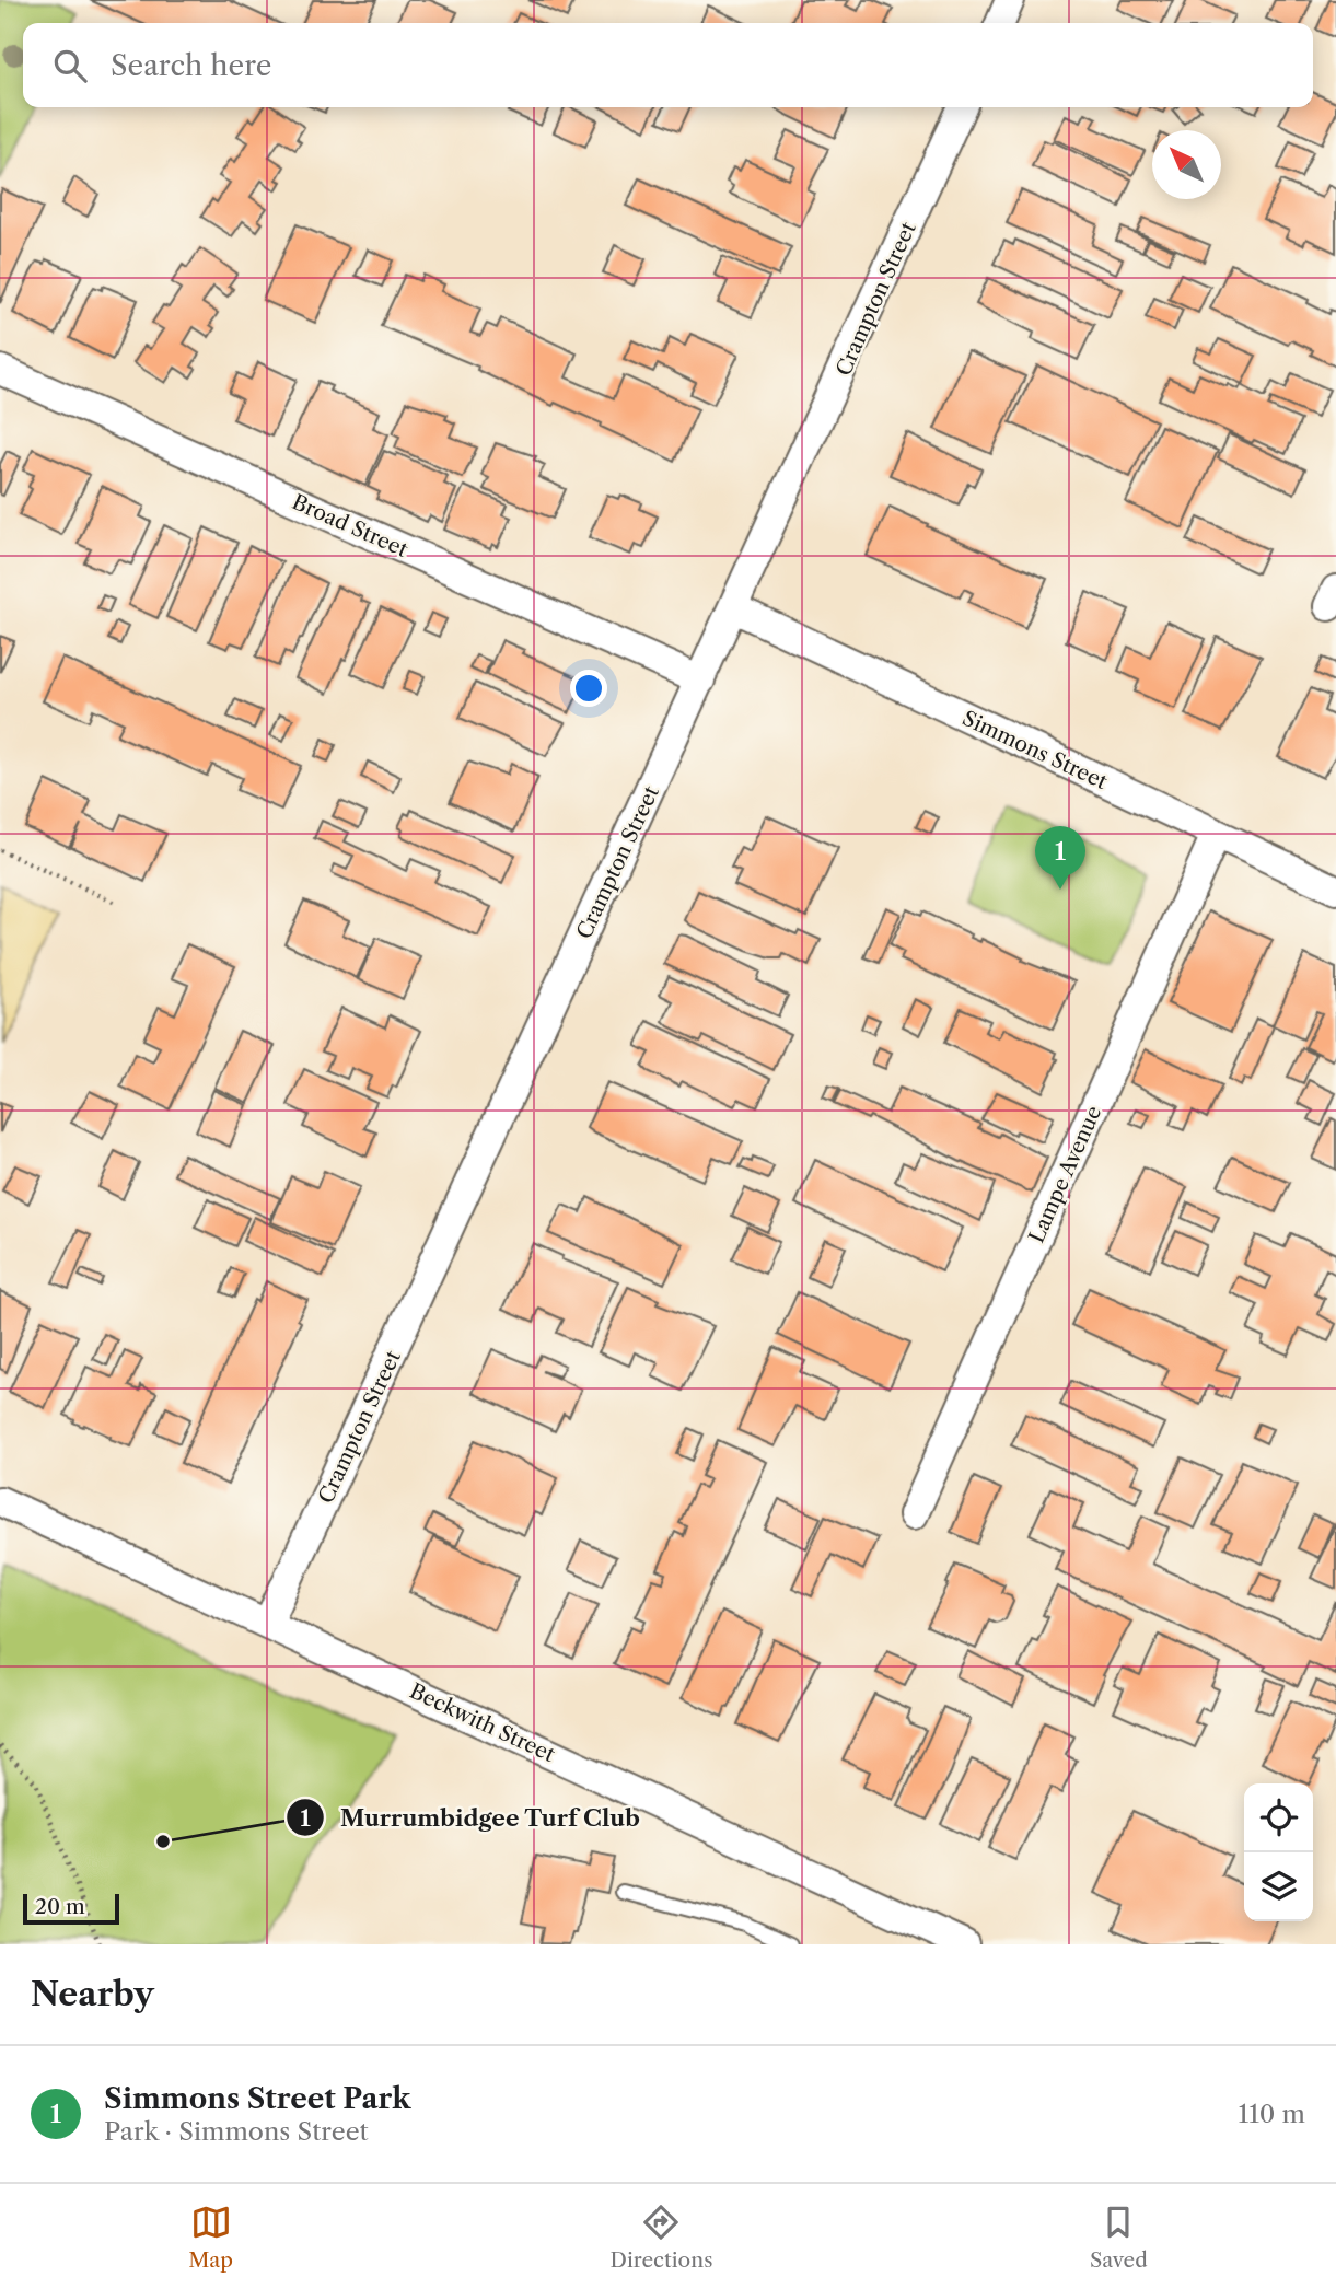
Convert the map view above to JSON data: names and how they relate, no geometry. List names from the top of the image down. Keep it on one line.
{"streets":{"street":["Crampton Street","Broad Street","Simmons Street","Lampe Avenue","Beckwith Street"]},"crossings":[["Crampton Street","Broad Street"],["Crampton Street","Simmons Street"],["Crampton Street","Beckwith Street"],["Simmons Street","Lampe Avenue"]],"places":["Murrumbidgee Turf Club"],"scale_bar":"20 m","north":"top left","page":{"search":"Search here","pins":"1","scale":"20 m","heading":"Nearby","list":[{"mark":"1","name":"Simmons Street Park","note":"Park · Simmons Street","value":"110 m"}],"nav":["Map","Directions","Saved"]}}
